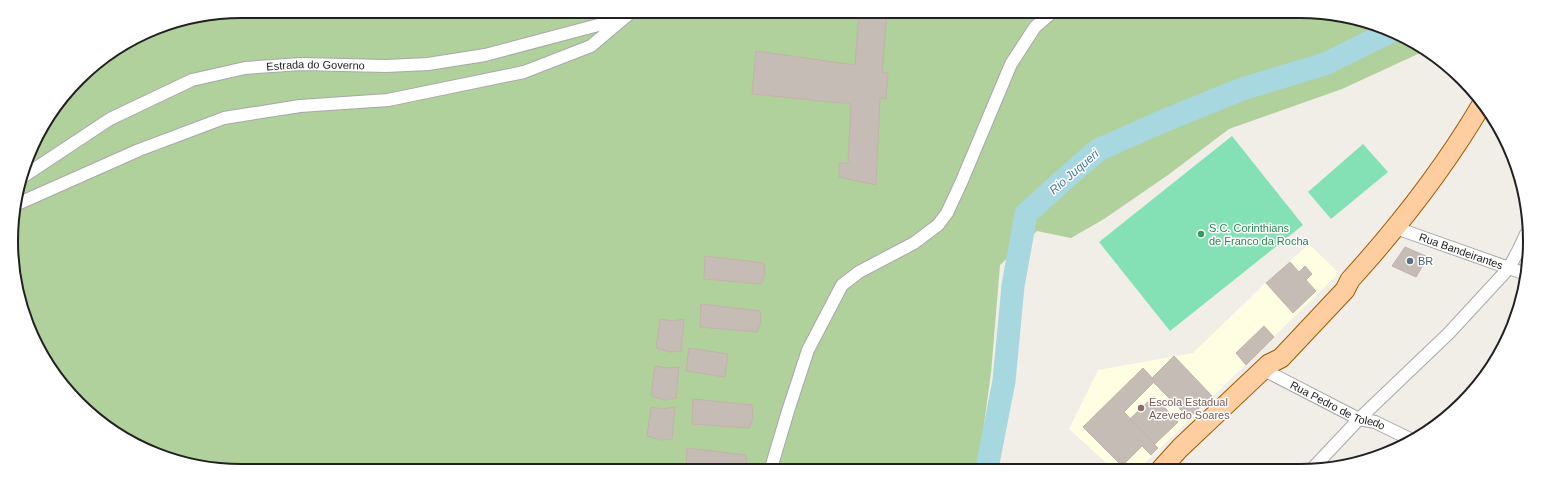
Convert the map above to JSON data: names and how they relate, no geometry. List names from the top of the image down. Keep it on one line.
{"streets":{"street":["Estrada do Governo","Rua Bandeirantes","Rua Pedro de Toledo"]},"water":["Rio Juqueri"],"places":["S.C. Corinthians de Franco da Rocha","BR","Escola Estadual Azevedo Soares"]}
